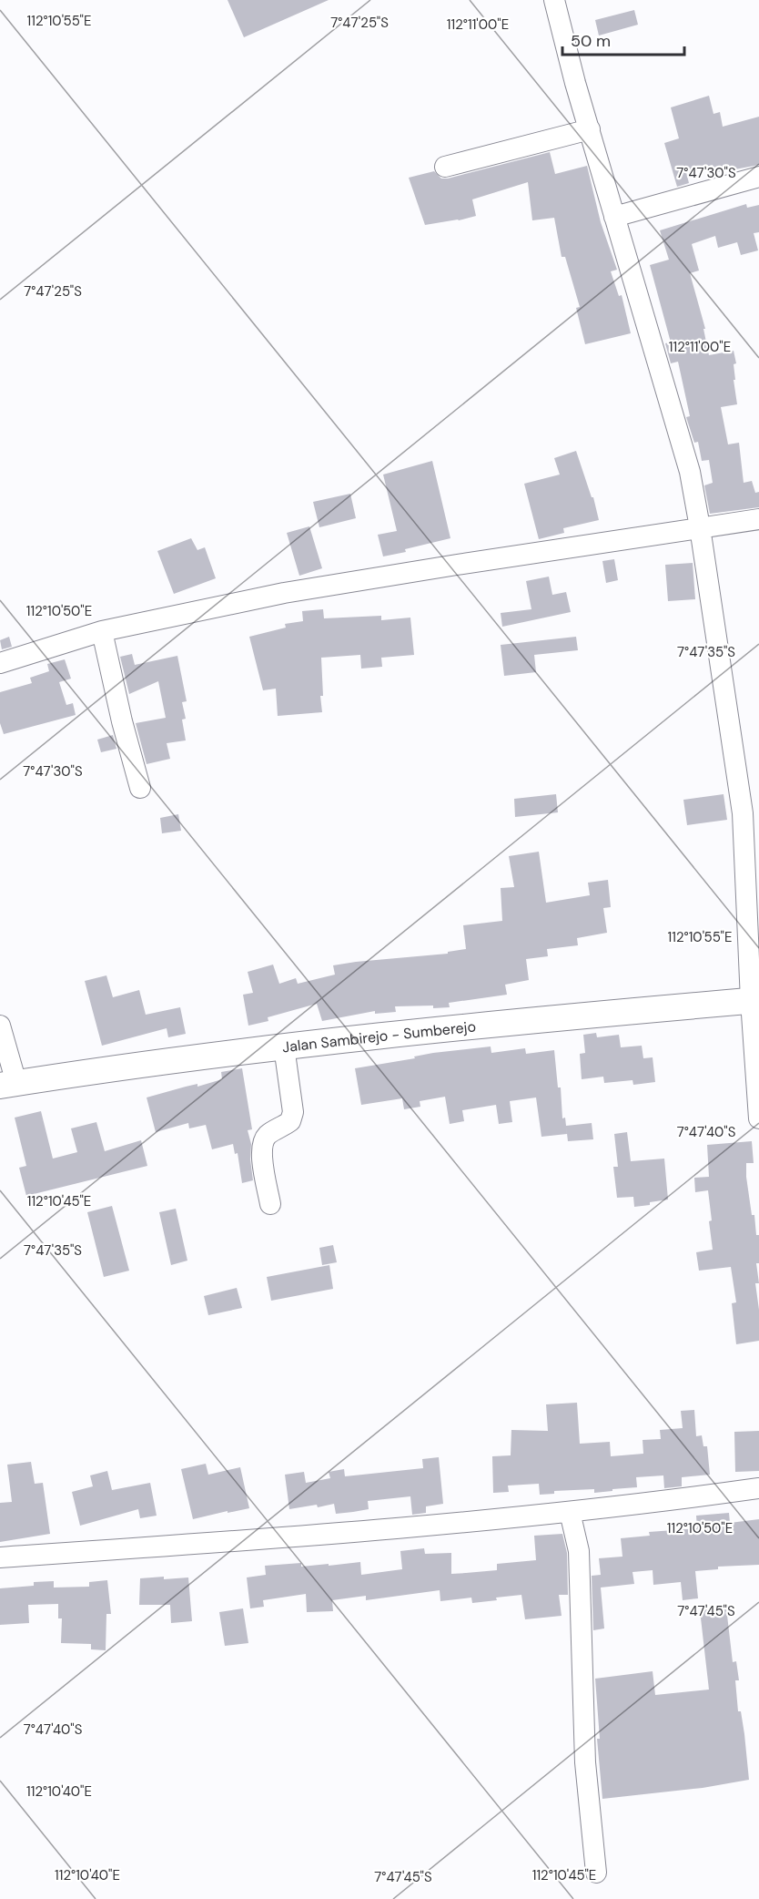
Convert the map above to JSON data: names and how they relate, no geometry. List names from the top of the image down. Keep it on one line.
{"streets":{"main road":["Jalan Sambirejo - Sumberejo"]},"scale_bar":"50 m","coordinates":["112°10'55\"E","7°47'25\"S","112°11'00\"E","7°47'30\"S","112°10'50\"E","7°47'35\"S","7°47'40\"S","112°10'45\"E","7°47'45\"S","112°10'40\"E"]}
